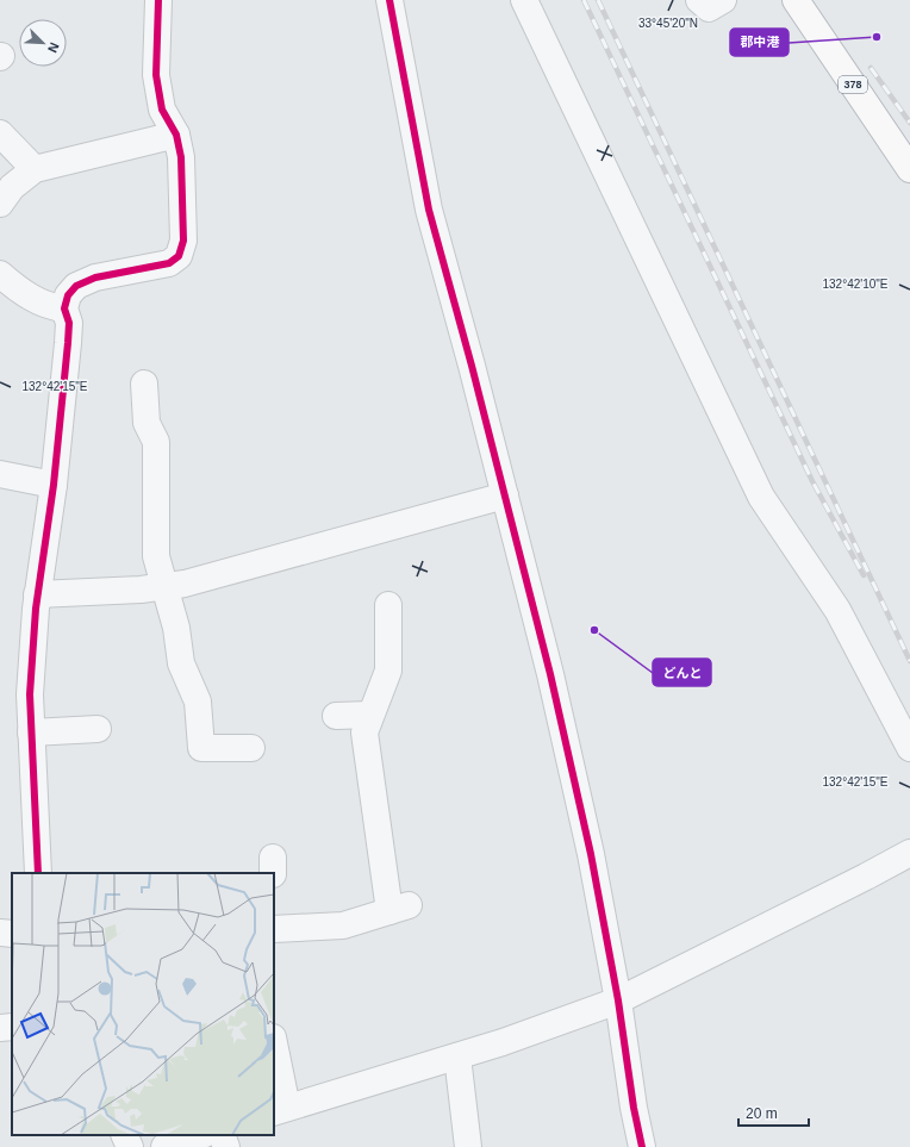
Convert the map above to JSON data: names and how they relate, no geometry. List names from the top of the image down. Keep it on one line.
{"streets":{"highway":["378"]},"places":["郡中港","どんと"],"scale_bar":"20 m","north":"bottom right","coordinates":["33°45'20\"N","132°42'10\"E","132°42'15\"E"]}
